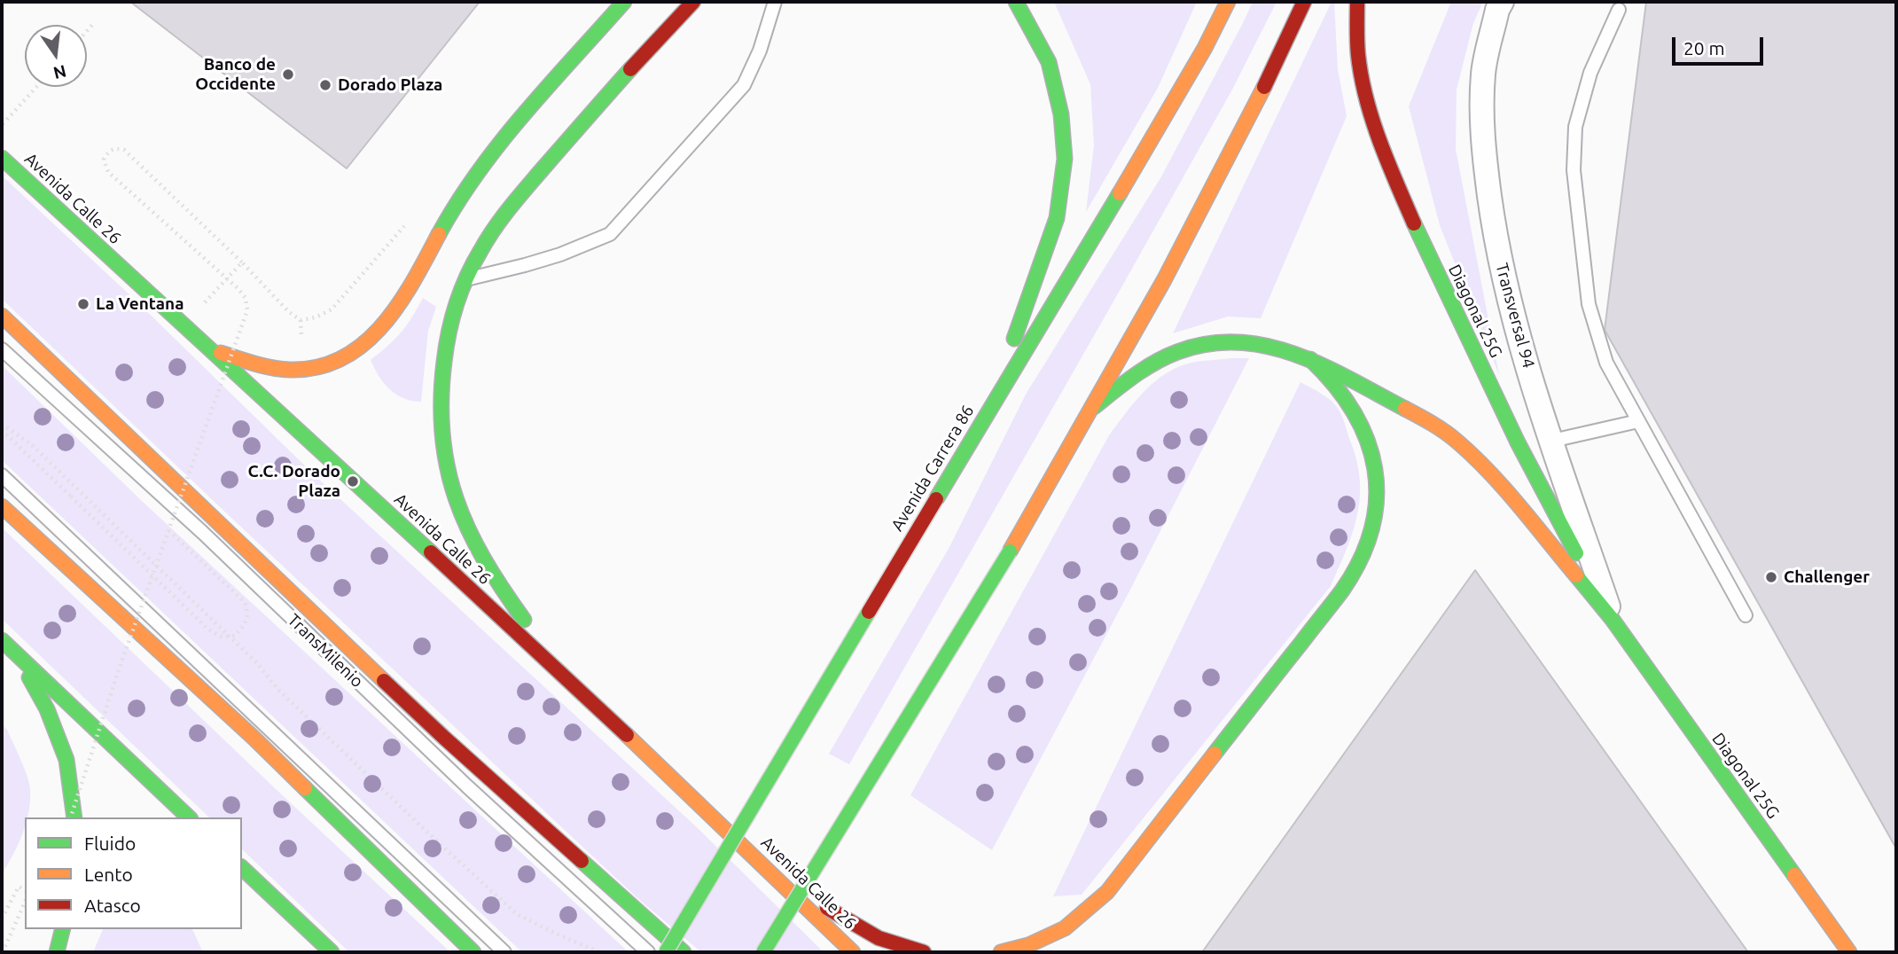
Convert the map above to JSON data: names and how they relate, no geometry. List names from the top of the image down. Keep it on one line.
{"streets":{"main road":["Avenida Calle 26","Diagonal 25G","Avenida Carrera 86"],"street":["Transversal 94"],"lane":["TransMilenio"]},"crossings":[["Diagonal 25G","Transversal 94"]],"places":["Banco de Occidente","Dorado Plaza","La Ventana","C.C. Dorado Plaza","Challenger"],"legend":["Fluido","Lento","Atasco"],"scale_bar":"20 m","north":"bottom"}
